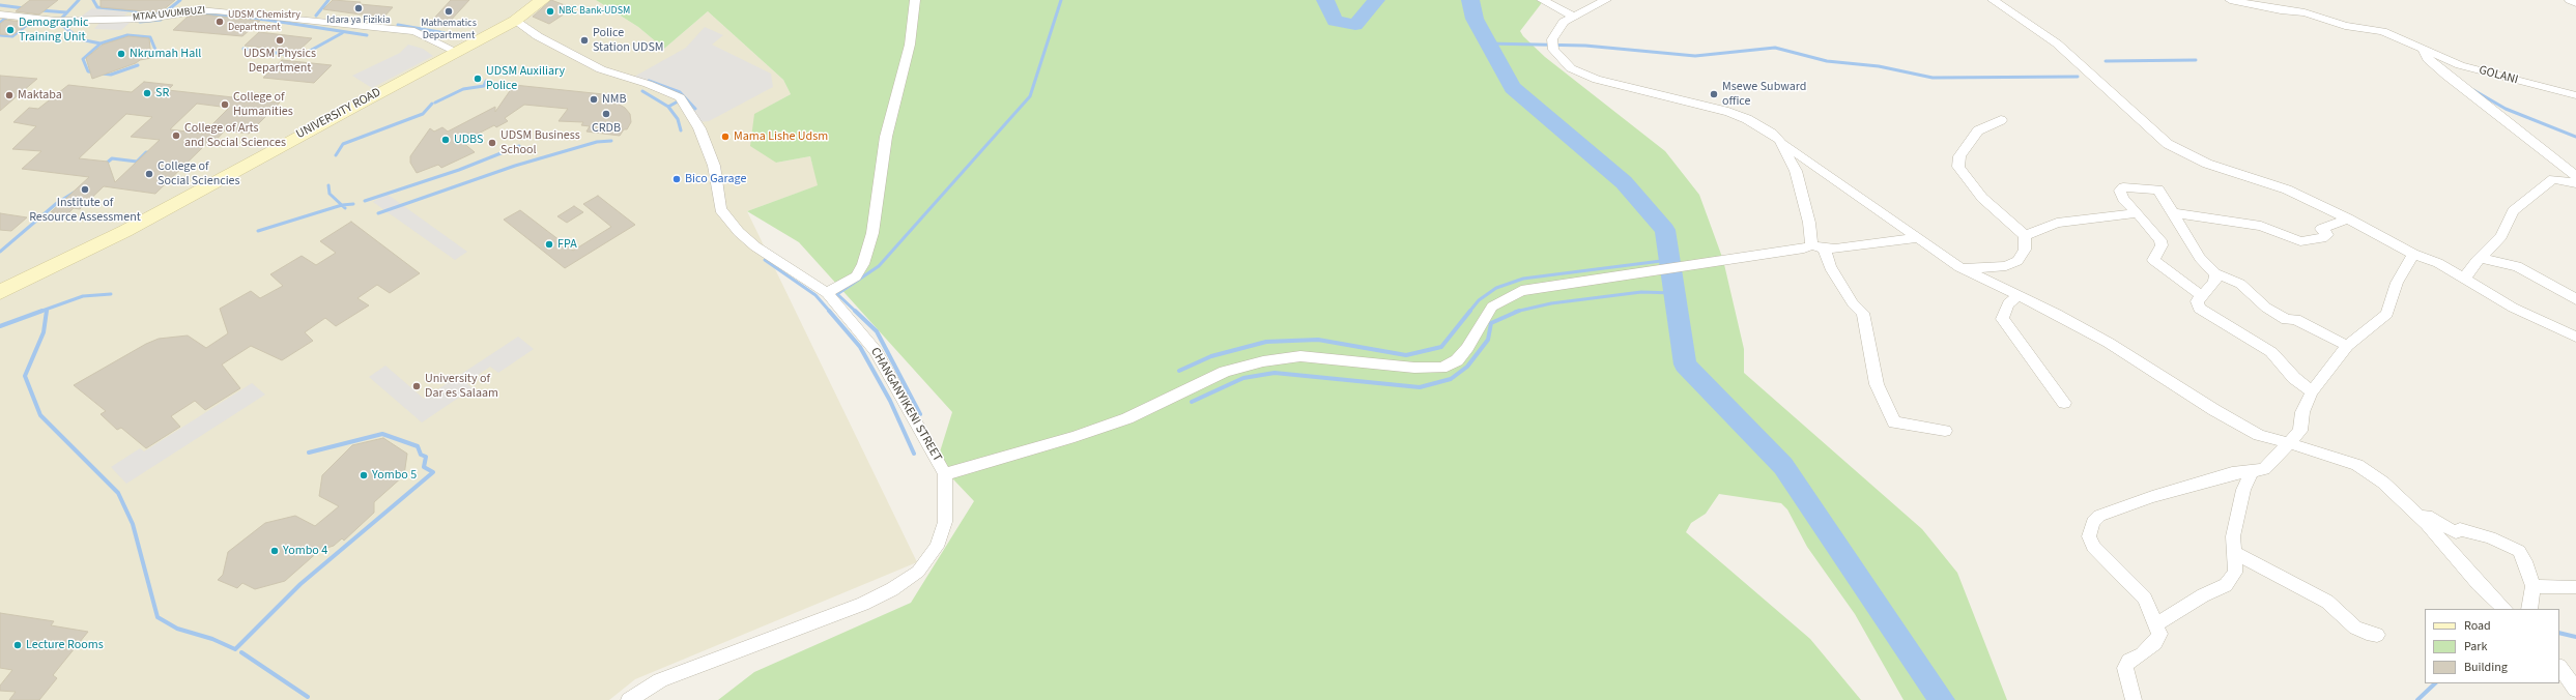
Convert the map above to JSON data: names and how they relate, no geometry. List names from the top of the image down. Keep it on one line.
{"streets":{"street":["MTAA UVUMBUZI","GOLANI","UNIVERSITY ROAD","CHANGANYIKENI STREET"]},"crossings":[["MTAA UVUMBUZI","UNIVERSITY ROAD"],["UNIVERSITY ROAD","CHANGANYIKENI STREET"]],"places":["Idara ya Fizikia","Mathematics Department","NBC Bank-UDSM","UDSM Chemistry Department","Demographic Training Unit","UDSM Physics Department","Police Station UDSM","Nkrumah Hall","UDSM Auxiliary Police","SR","Msewe Subward office","Maktaba","NMB","College of Humanities","CRDB","College of Arts and Social Sciences","Mama Lishe Udsm","UDBS","UDSM Business School","College of Social Sciencies","Bico Garage","Institute of Resource Assessment","FPA","University of Dar es Salaam","Yombo 5","Yombo 4","Lecture Rooms"],"legend":["Road","Park","Building"]}
